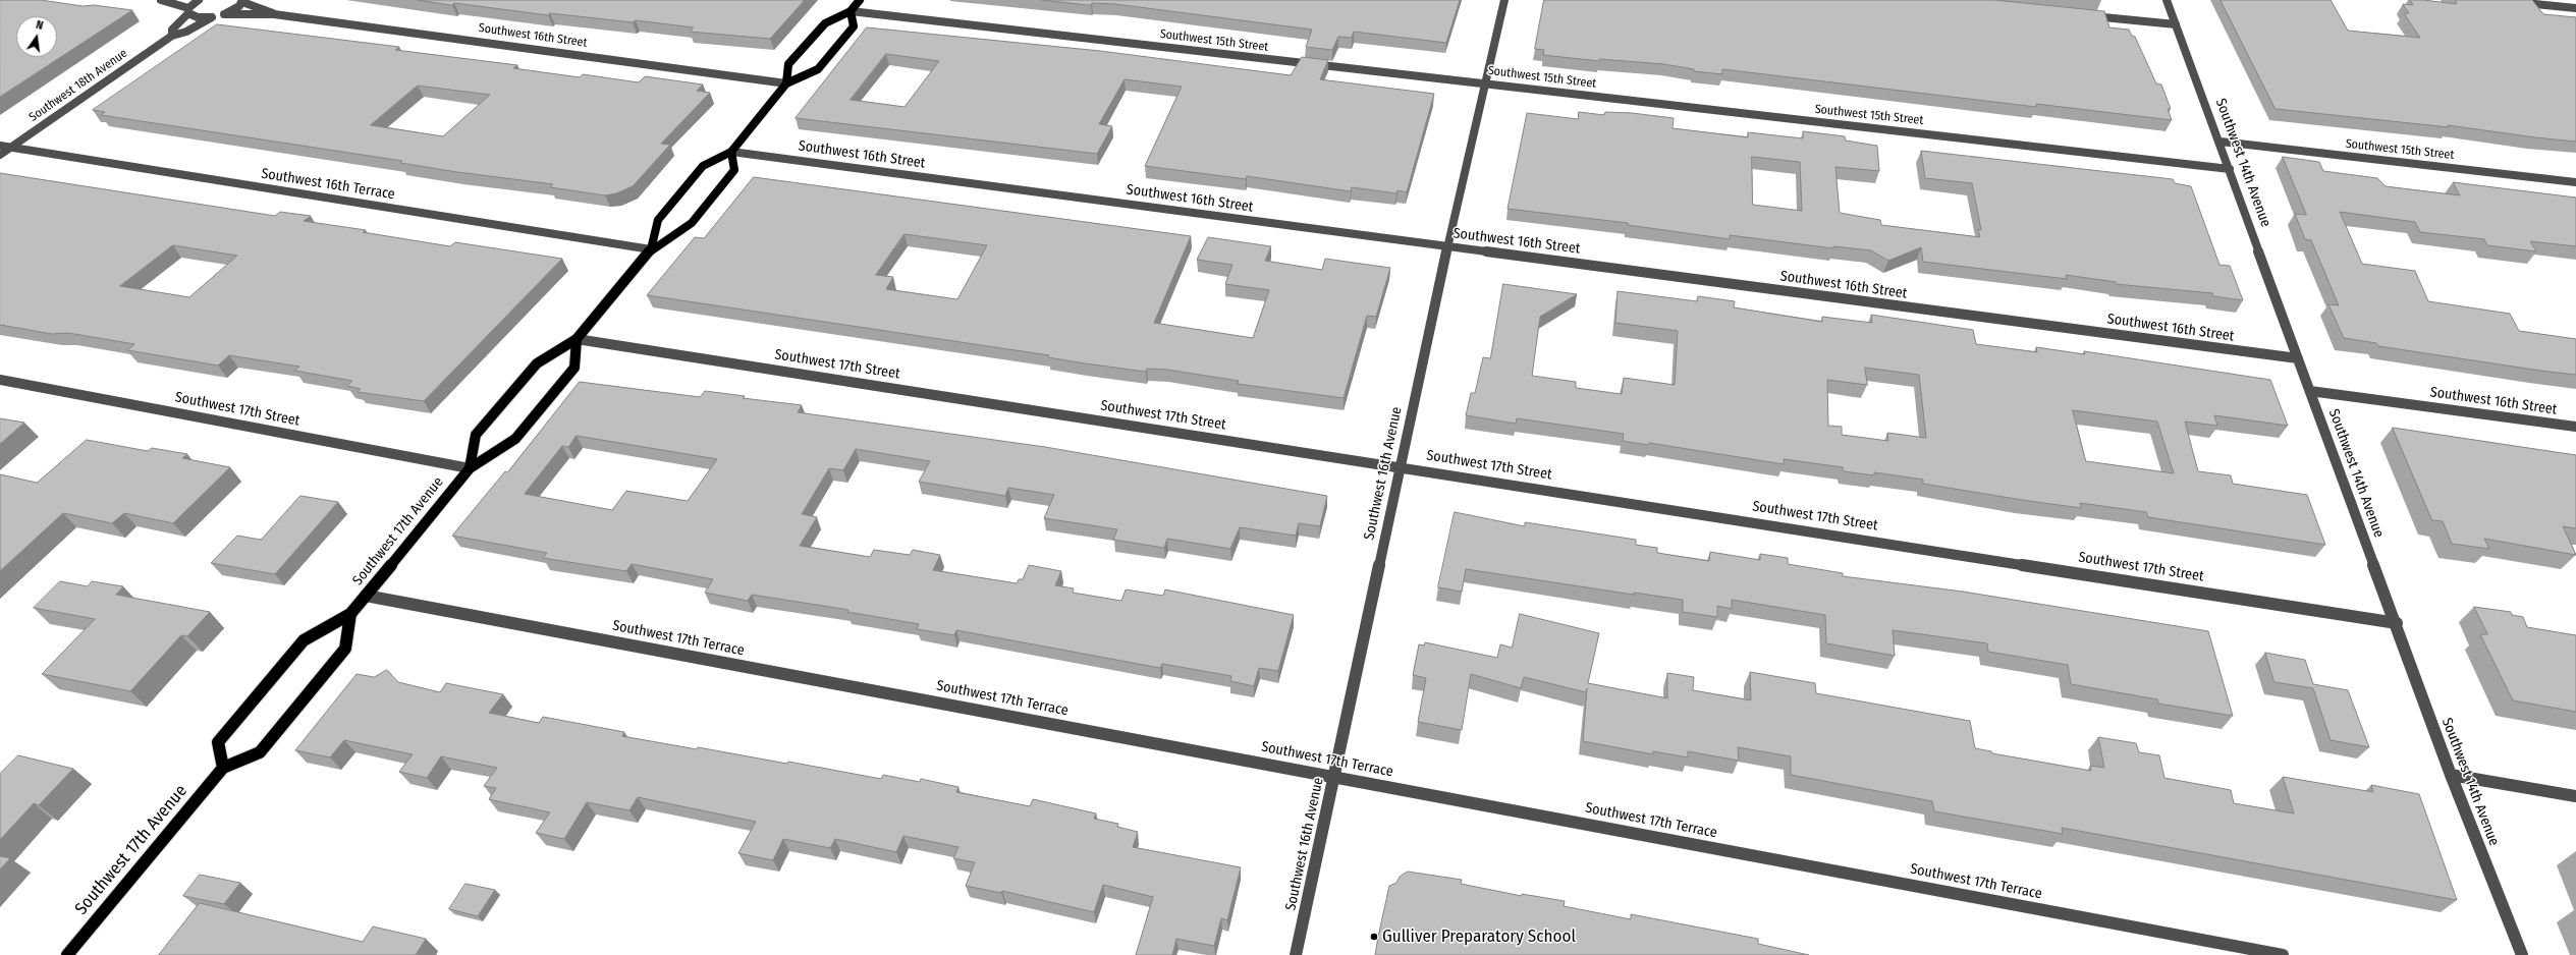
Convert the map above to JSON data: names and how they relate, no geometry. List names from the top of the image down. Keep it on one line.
{"streets":{"main road":["Southwest 17th Avenue"],"street":["Southwest 16th Street","Southwest 15th Street","Southwest 18th Avenue","Southwest 14th Avenue","Southwest 16th Terrace","Southwest 17th Street","Southwest 16th Avenue","Southwest 17th Terrace"]},"crossings":[["Southwest 16th Street","Southwest 14th Avenue"],["Southwest 16th Street","Southwest 16th Avenue"],["Southwest 16th Street","Southwest 17th Avenue"],["Southwest 15th Street","Southwest 14th Avenue"],["Southwest 15th Street","Southwest 16th Avenue"],["Southwest 15th Street","Southwest 17th Avenue"],["Southwest 18th Avenue","Southwest 16th Terrace"],["Southwest 14th Avenue","Southwest 17th Street"],["Southwest 16th Terrace","Southwest 17th Avenue"],["Southwest 17th Street","Southwest 16th Avenue"],["Southwest 17th Street","Southwest 17th Avenue"],["Southwest 16th Avenue","Southwest 17th Terrace"],["Southwest 17th Avenue","Southwest 17th Terrace"]],"places":["Gulliver Preparatory School"],"north":"top"}
